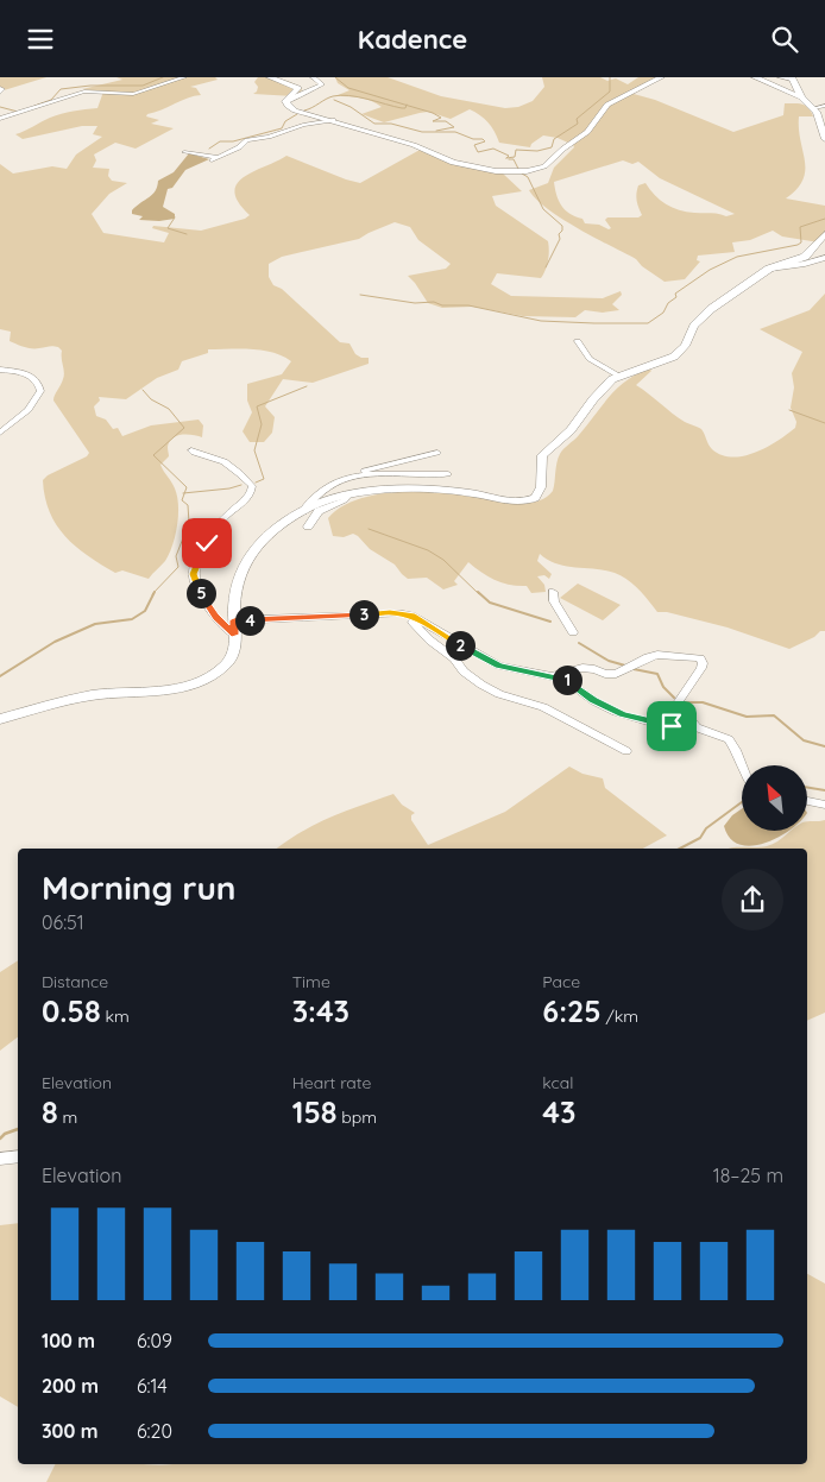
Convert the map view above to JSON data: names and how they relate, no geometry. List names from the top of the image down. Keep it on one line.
{"north":"top left","page":{"header":"Kadence","pins":["5","3","4","2","1"],"heading":["Morning run","06:51"],"stats":[["Distance","0.58 km"],["Time","3:43"],["Pace","6:25 /km"],["Elevation","8 m"],["Heart rate","158 bpm"],["kcal","43"]],"chart":["Elevation","18–25 m"],"list":[{"name":"100 m","note":"6:09"},{"name":"200 m","note":"6:14"},{"name":"300 m","note":"6:20"}]}}
